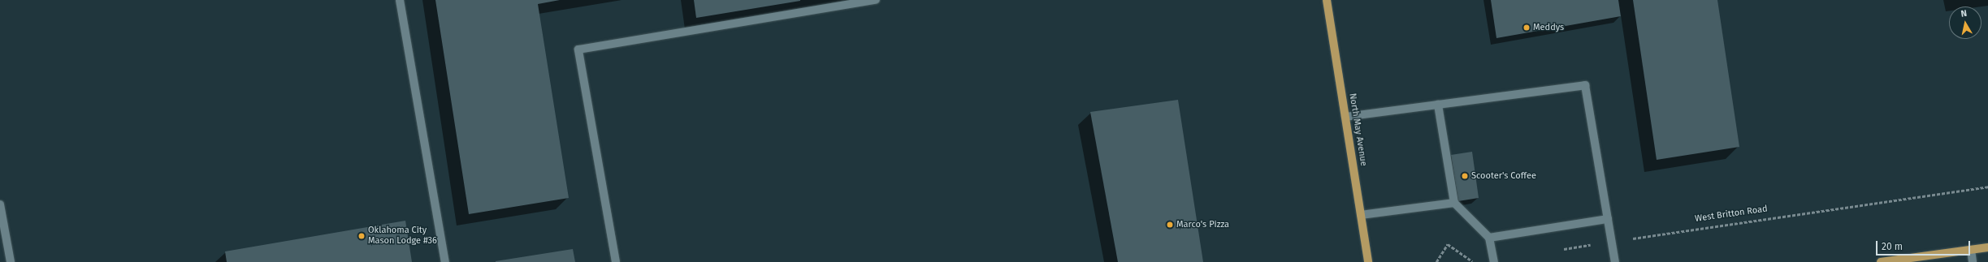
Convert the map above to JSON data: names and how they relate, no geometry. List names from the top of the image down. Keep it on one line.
{"streets":{"main road":["North May Avenue"],"path":["West Britton Road"]},"places":["Meddys","Scooter's Coffee","Marco's Pizza","Oklahoma City Mason Lodge #36"],"scale_bar":"20 m","north":"top"}
